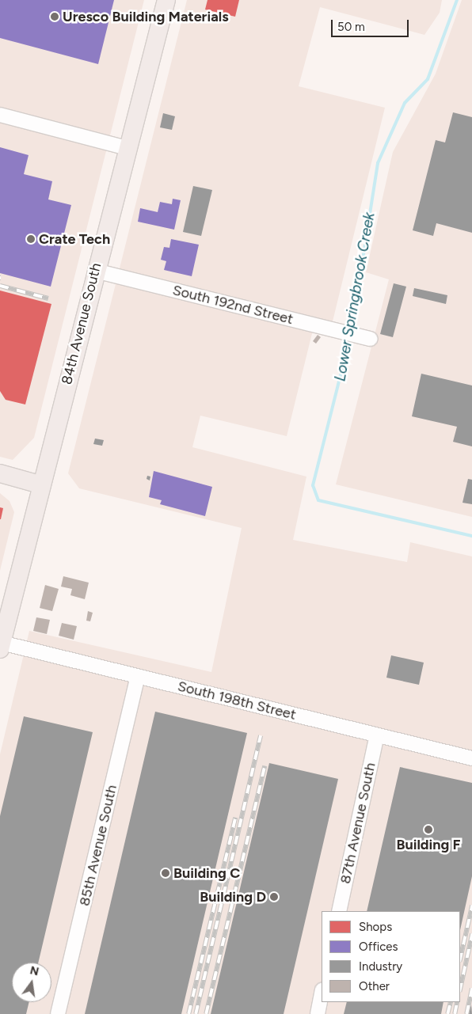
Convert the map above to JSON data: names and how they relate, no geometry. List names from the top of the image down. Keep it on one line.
{"streets":{"main road":["84th Avenue South"],"street":["South 192nd Street","South 198th Street","87th Avenue South","85th Avenue South"]},"crossings":[["South 192nd Street","84th Avenue South"],["84th Avenue South","South 198th Street"],["South 198th Street","87th Avenue South"],["South 198th Street","85th Avenue South"]],"water":["Lower Springbrook Creek"],"places":["Uresco Building Materials","Crate Tech","Building F","Building C","Building D"],"legend":["Shops","Offices","Industry","Other"],"scale_bar":"50 m","north":"top"}
